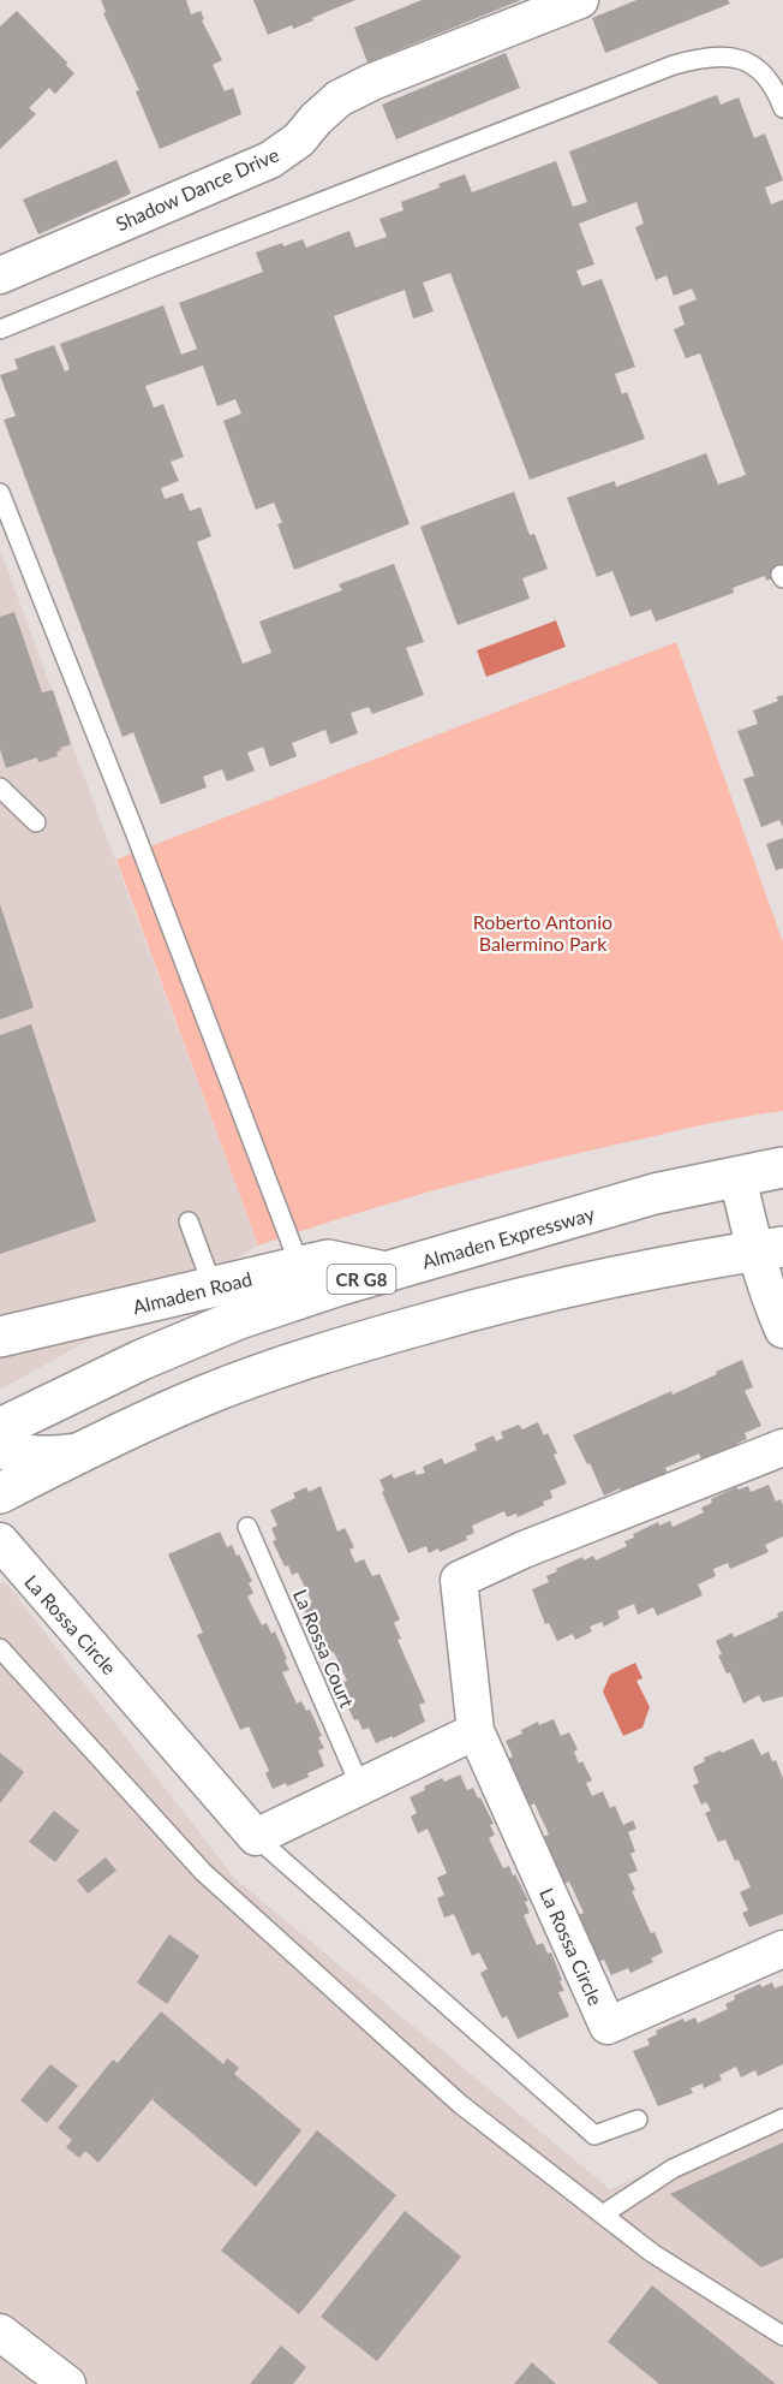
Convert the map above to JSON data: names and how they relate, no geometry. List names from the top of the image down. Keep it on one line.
{"streets":{"main road":["Almaden Expressway","CR G8","Almaden Road"],"street":["Shadow Dance Drive","La Rossa Circle"],"lane":["La Rossa Court"]},"crossings":[["Almaden Expressway","Almaden Road"]],"parks":["Roberto Antonio Balermino Park"]}
